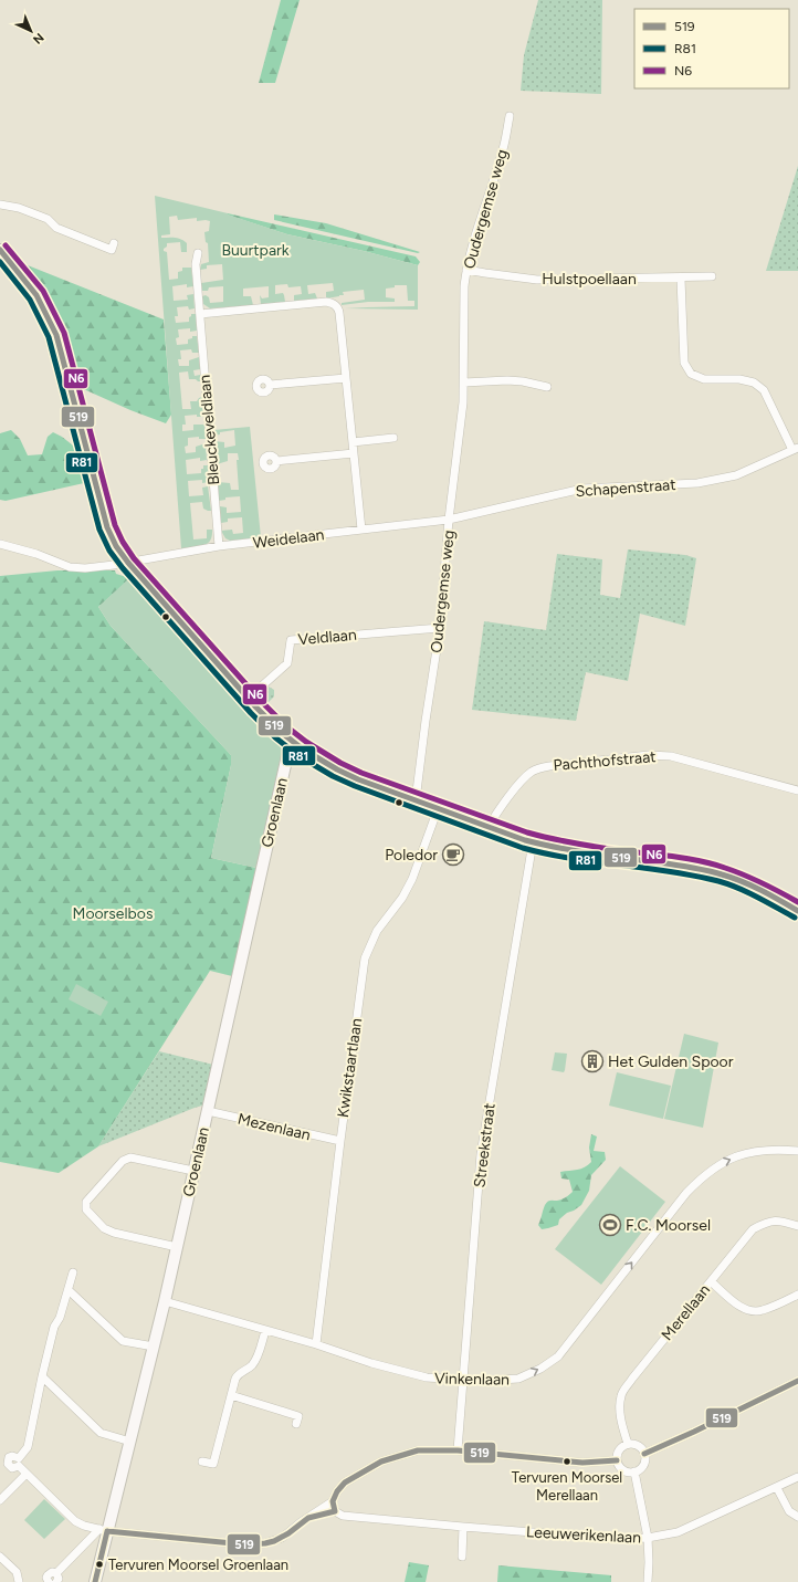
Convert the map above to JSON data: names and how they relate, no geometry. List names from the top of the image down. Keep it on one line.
{"streets":{"street":["Oudergemse weg","Hulstpoellaan","Bleuckeveldlaan","Schapenstraat","Weidelaan","Veldlaan","Pachthofstraat","Groenlaan","Kwikstaartlaan","Mezenlaan","Streekstraat","Merellaan","Vinkenlaan","Leeuwerikenlaan"]},"crossings":[["Oudergemse weg","Hulstpoellaan"],["Oudergemse weg","Schapenstraat"],["Oudergemse weg","Weidelaan"],["Oudergemse weg","Veldlaan"],["Bleuckeveldlaan","Weidelaan"],["Schapenstraat","Weidelaan"],["Groenlaan","Mezenlaan"],["Groenlaan","Vinkenlaan"],["Kwikstaartlaan","Mezenlaan"],["Kwikstaartlaan","Vinkenlaan"],["Streekstraat","Vinkenlaan"]],"one_way":["Vinkenlaan"],"parks":["Buurtpark","Moorselbos"],"places":{"cafe":["Poledor"],"building":["Het Gulden Spoor"],"sports":["F.C. Moorsel"],"other":["Tervuren Moorsel Merellaan","Tervuren Moorsel Groenlaan"]},"lines":["transit line N6","transit line 519","transit line R81"],"legend":["519","R81","N6"],"north":"bottom right"}
